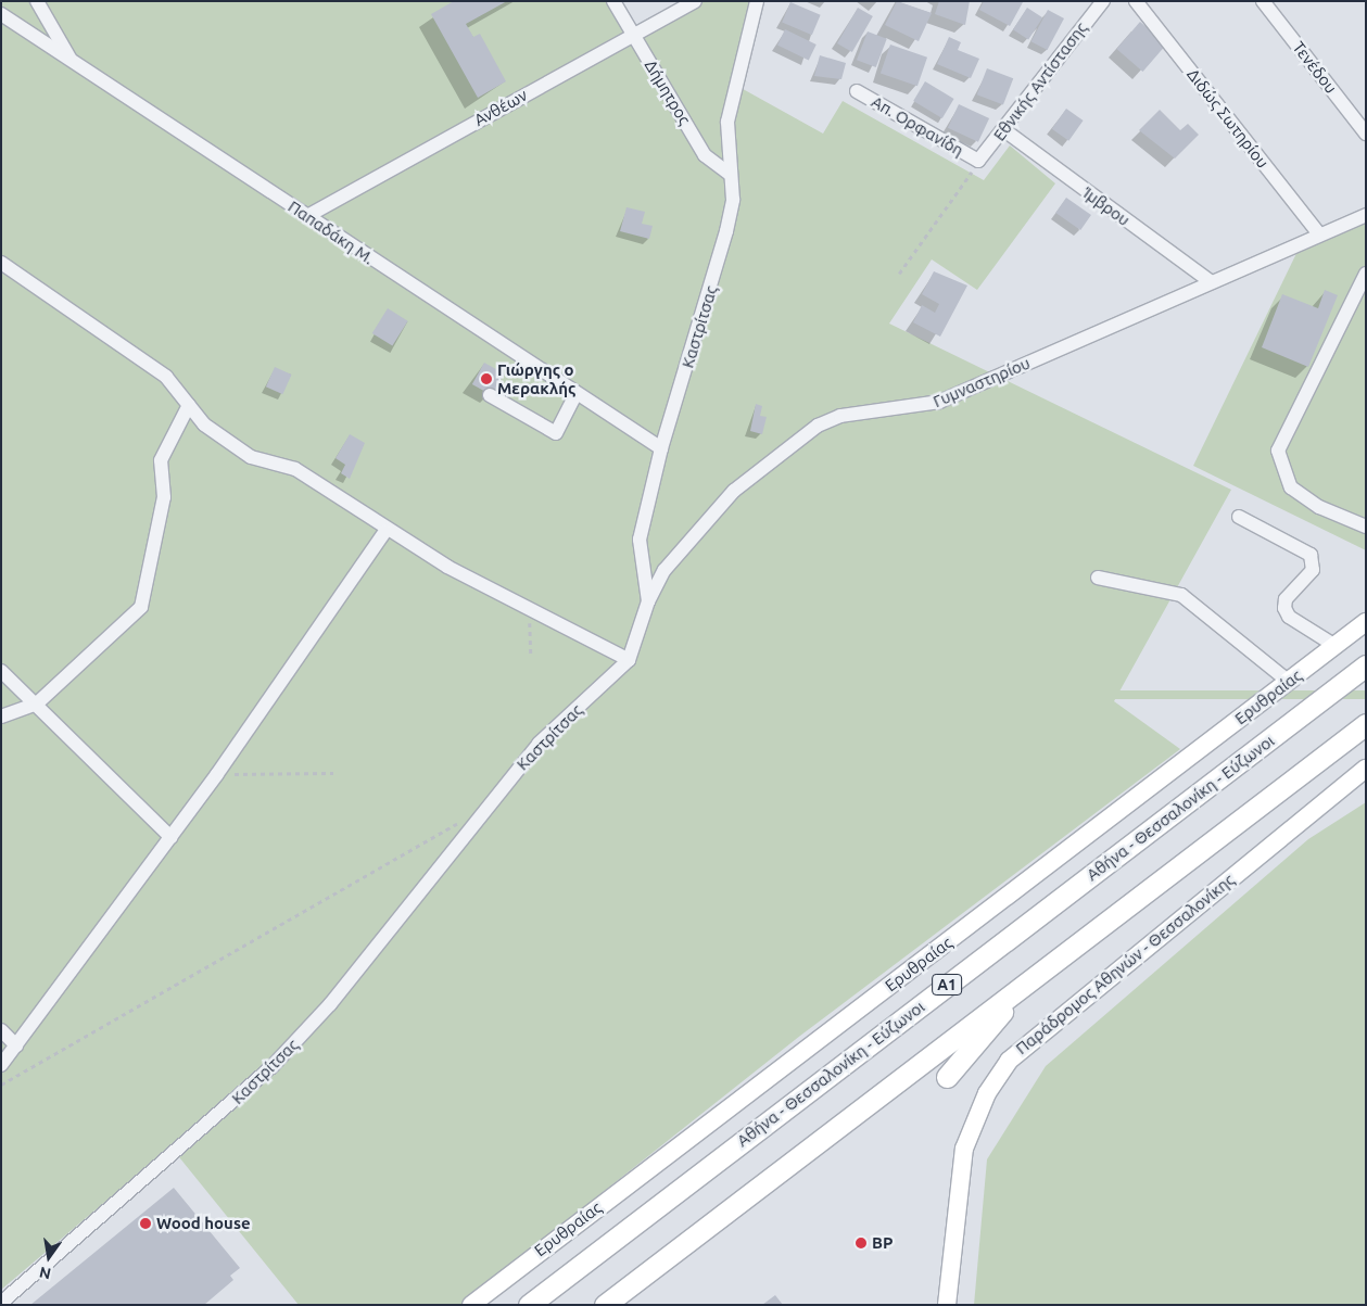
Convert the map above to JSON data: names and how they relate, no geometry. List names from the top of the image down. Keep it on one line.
{"streets":{"highway":["Αθήνα - Θεσσαλονίκη - Εύζωνοι","Α1"],"main road":["Ερυθραίας","Παράδρομος Αθηνών - Θεσσαλονίκης"],"street":["Τενέδου","Εθνικής Αντίστασης","Δήμητρος","Ανθέων","Διδώς Σωτηρίου","Απ. Ορφανίδη","Ίμβρου","Παπαδάκη Μ.","Καστρίτσας","Γυμναστηρίου"]},"crossings":[["Εθνικής Αντίστασης","Απ. Ορφανίδη"],["Εθνικής Αντίστασης","Ίμβρου"],["Δήμητρος","Ανθέων"],["Δήμητρος","Καστρίτσας"],["Ανθέων","Παπαδάκη Μ."],["Διδώς Σωτηρίου","Γυμναστηρίου"],["Ίμβρου","Γυμναστηρίου"],["Παπαδάκη Μ.","Καστρίτσας"],["Καστρίτσας","Γυμναστηρίου"]],"places":["Γιώργης ο Μερακλής","Wood house","BP"],"north":"bottom"}
